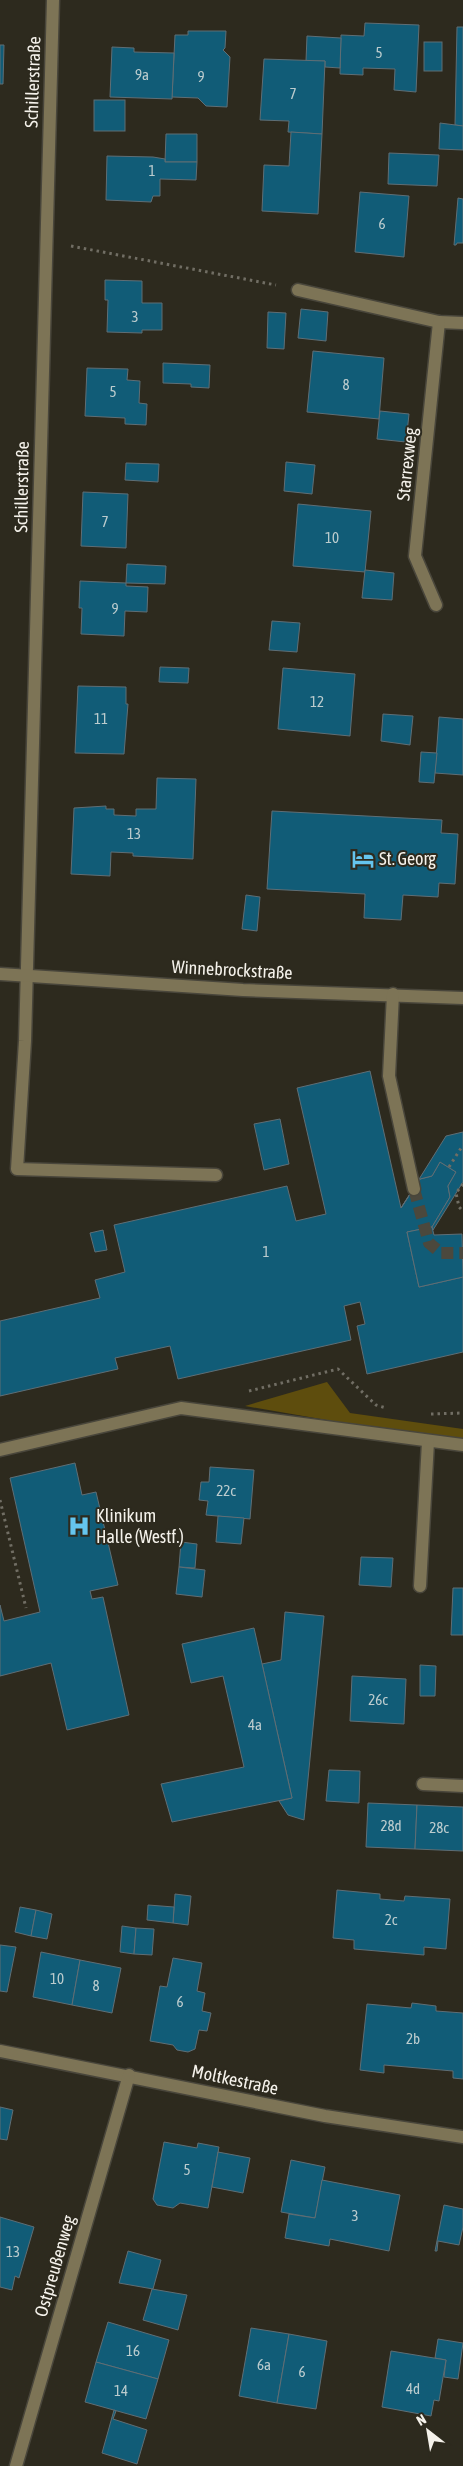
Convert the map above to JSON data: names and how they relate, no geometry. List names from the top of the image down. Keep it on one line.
{"streets":{"street":["Schillerstraße","Starrexweg","Winnebrockstraße","Moltkestraße","Ostpreußenweg"]},"crossings":[["Schillerstraße","Winnebrockstraße"],["Moltkestraße","Ostpreußenweg"]],"places":{"hotel":["St. Georg"],"hospital":["Klinikum Halle (Westf.)"]},"house_numbers":["5","9a","9","7","1","6","3","8","5","7","10","9","12","11","13","1","22c","26c","4a","28d","28c","2c","10","8","6","2b","5","3","13","16","6a","6","4d","14"],"north":"top left"}
